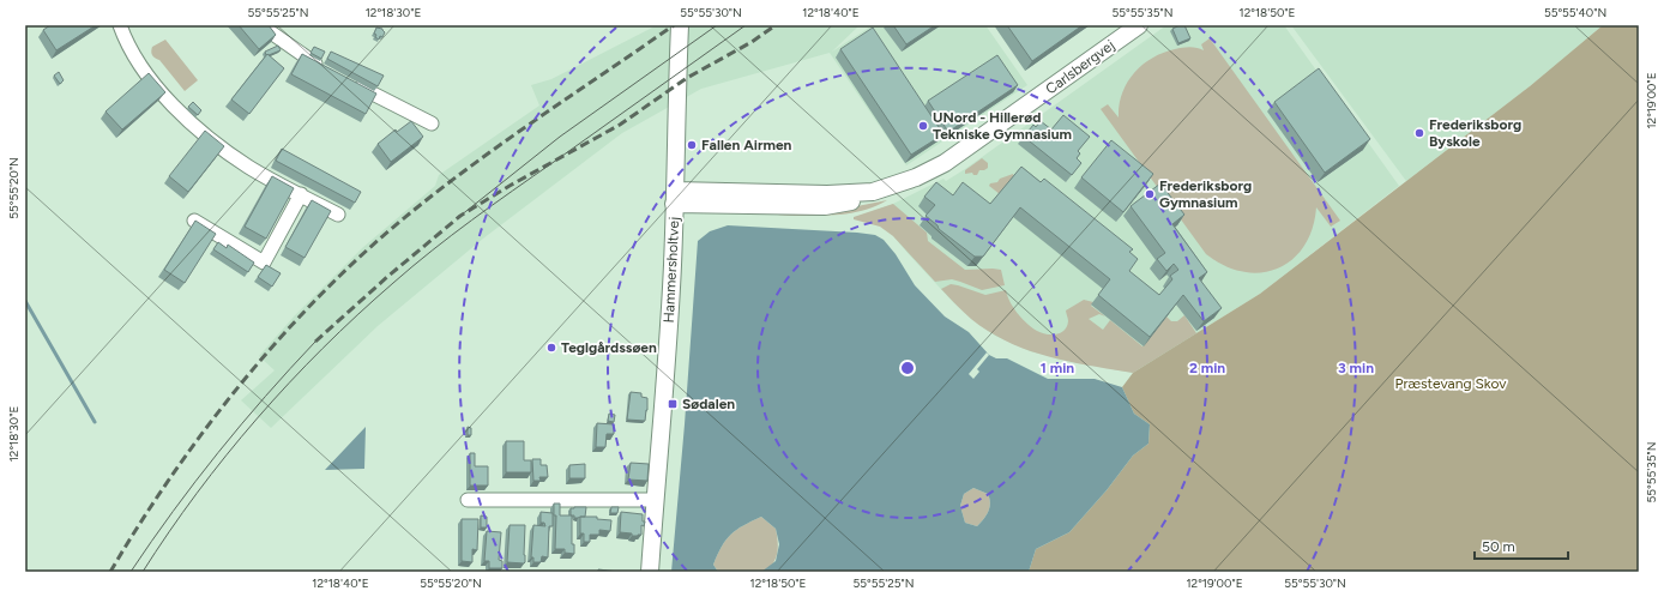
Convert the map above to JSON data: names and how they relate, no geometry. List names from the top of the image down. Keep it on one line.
{"streets":{"street":["Carlsbergvej","Hammersholtvej"]},"crossings":[["Carlsbergvej","Hammersholtvej"]],"parks":["Præstevang Skov"],"places":{"other":["UNord - Hillerød Tekniske Gymnasium","Frederiksborg Byskole","Fallen Airmen","Frederiksborg Gymnasium","Teglgårdssøen"],"transit":["Sødalen"]},"scale_bar":"50 m","coordinates":["55°55'25\"N","12°18'30\"E","55°55'30\"N","12°18'40\"E","55°55'35\"N","12°18'50\"E","55°55'40\"N","12°19'00\"E","55°55'20\"N"],"rings":["1 min","2 min","3 min"]}
